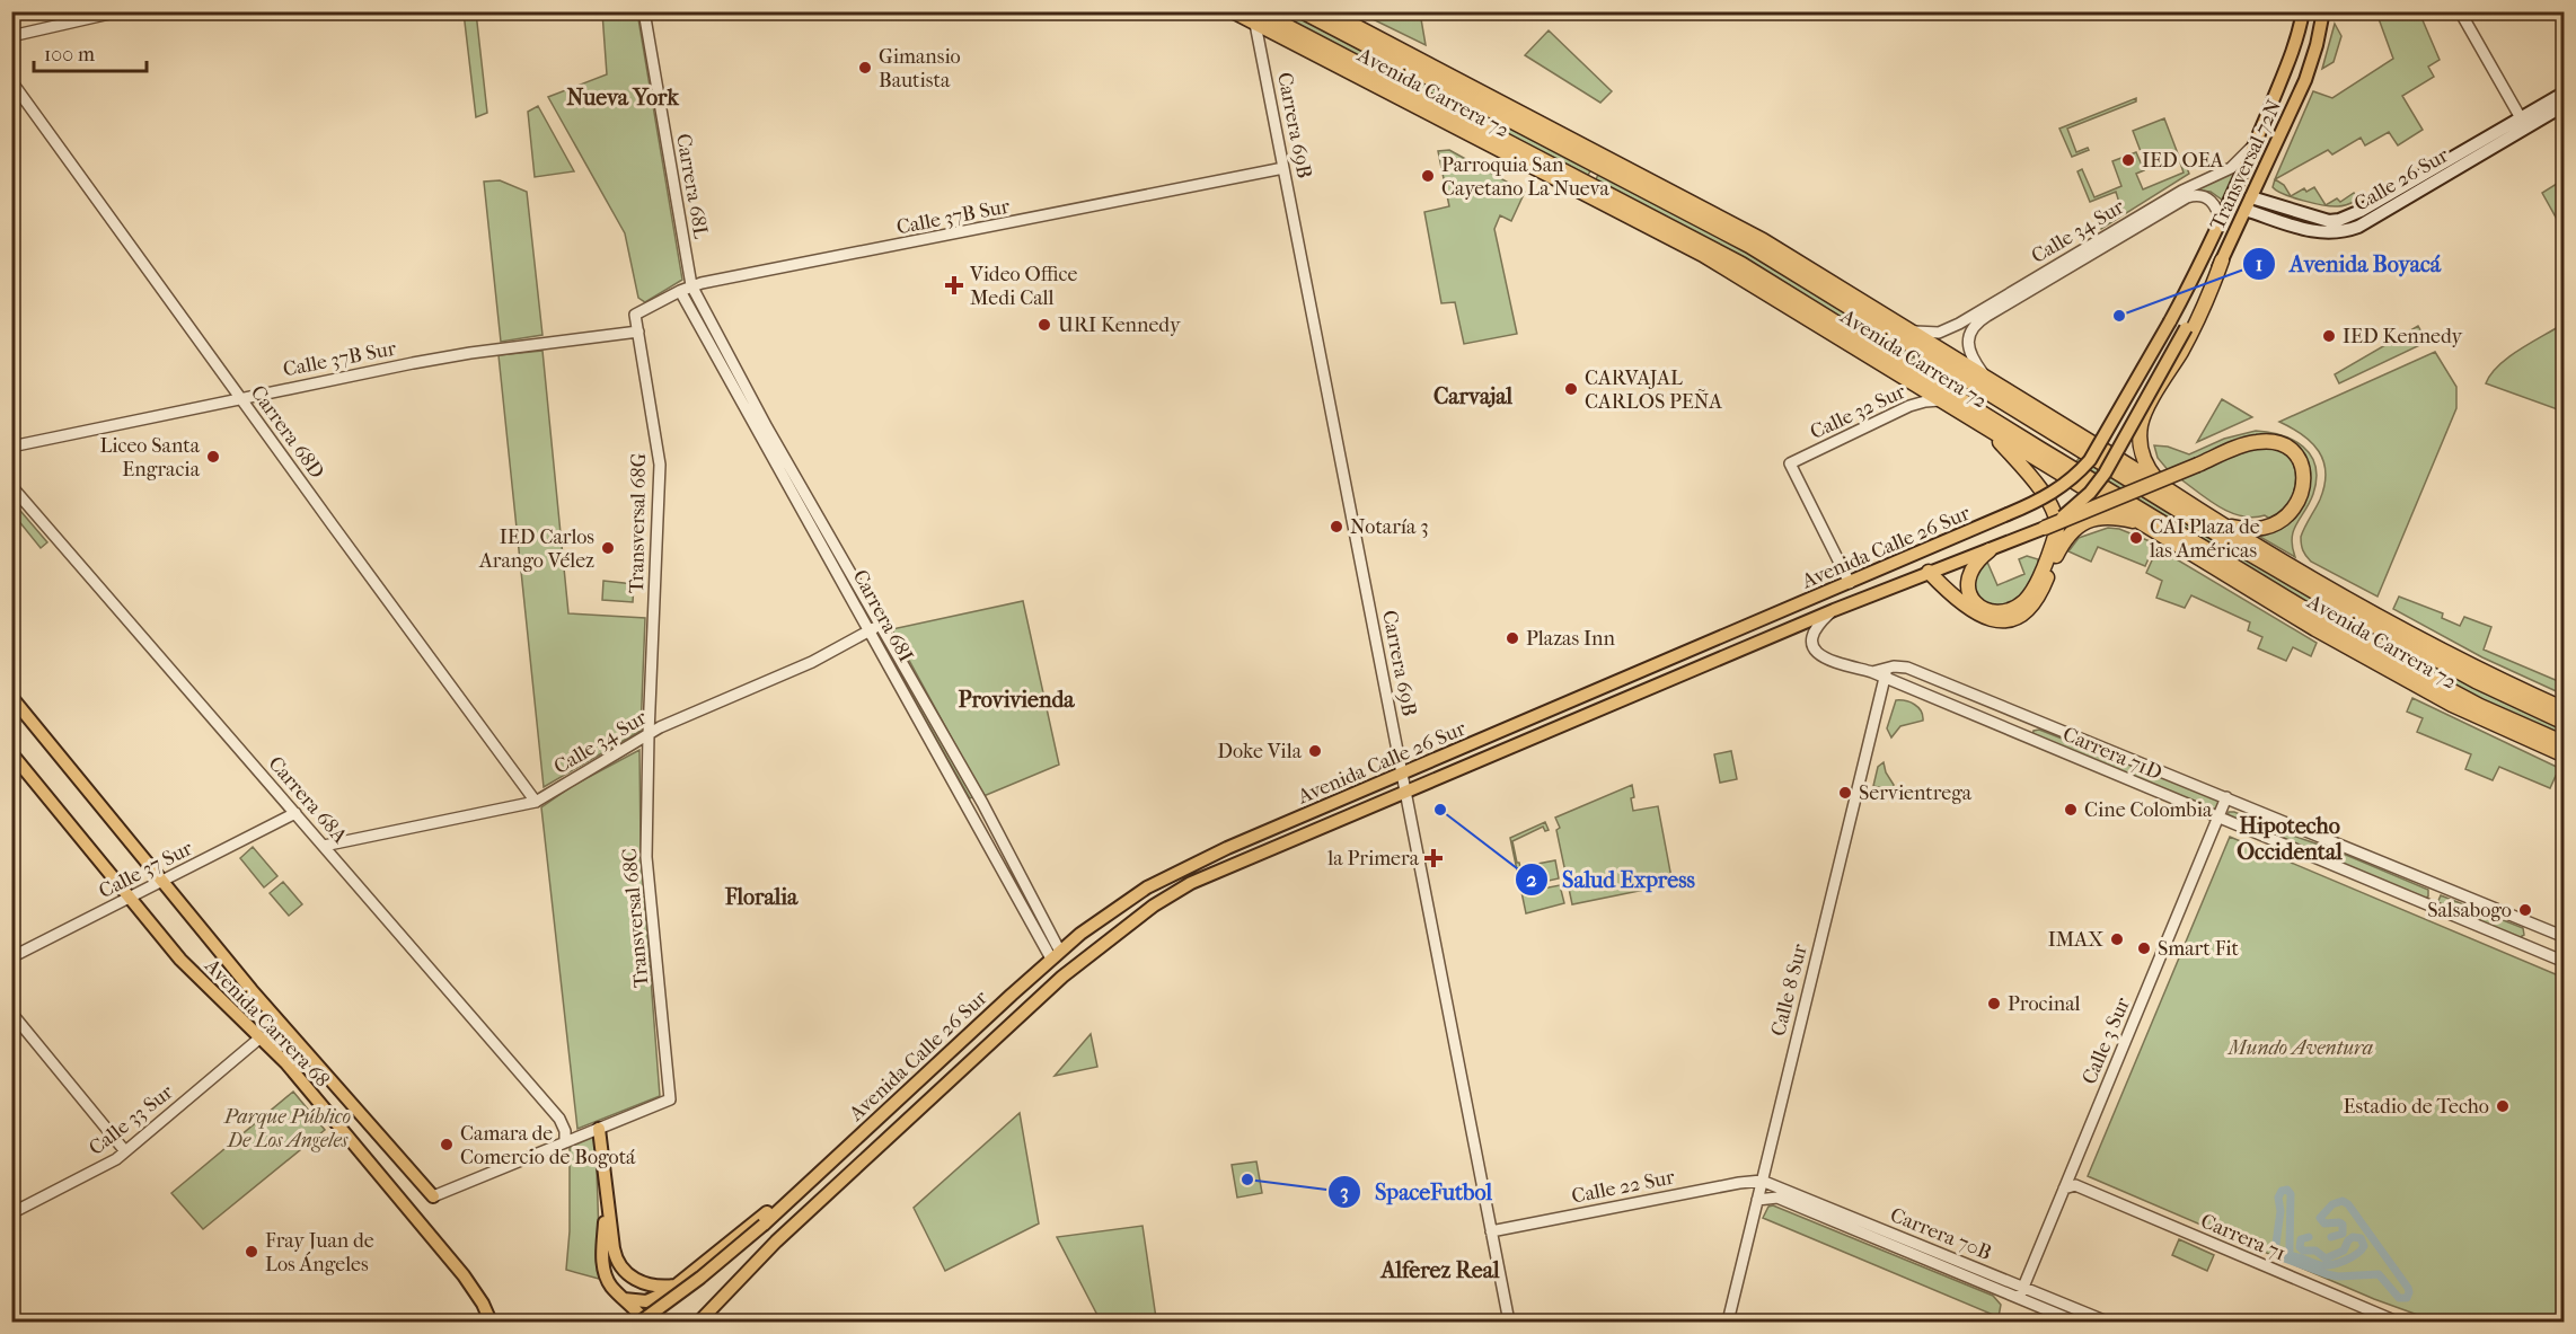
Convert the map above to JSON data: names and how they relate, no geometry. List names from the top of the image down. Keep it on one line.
{"streets":{"highway":["Avenida Carrera 72"],"main road":["Transversal 72N","Calle 26 Sur","Avenida Calle 26 Sur","Avenida Carrera 68"],"street":["Carrera 69B","Carrera 68L","Calle 37B Sur","Calle 34 Sur","Calle 32 Sur","Carrera 68D","Transversal 68G","Carrera 68I","Carrera 71D","Carrera 68A","Calle 37 Sur","Transversal 68C","Calle 8 Sur","Calle 3 Sur","Calle 33 Sur","Calle 22 Sur","Carrera 70B","Carrera 71"]},"crossings":[["Avenida Carrera 72","Carrera 69B"],["Avenida Carrera 72","Calle 34 Sur"],["Avenida Carrera 72","Calle 32 Sur"],["Carrera 69B","Calle 37B Sur"],["Carrera 69B","Avenida Calle 26 Sur"],["Carrera 69B","Calle 22 Sur"],["Transversal 72N","Calle 26 Sur"],["Transversal 72N","Calle 34 Sur"],["Transversal 72N","Avenida Calle 26 Sur"],["Carrera 68L","Calle 37B Sur"],["Carrera 68L","Carrera 68I"],["Calle 37B Sur","Carrera 68D"],["Calle 37B Sur","Transversal 68G"],["Calle 37B Sur","Carrera 68I"],["Calle 34 Sur","Carrera 68D"],["Calle 34 Sur","Transversal 68G"],["Calle 34 Sur","Carrera 68I"],["Calle 34 Sur","Carrera 68A"],["Calle 34 Sur","Transversal 68C"],["Calle 32 Sur","Avenida Calle 26 Sur"],["Transversal 68G","Transversal 68C"],["Avenida Calle 26 Sur","Carrera 68I"],["Avenida Calle 26 Sur","Carrera 71D"],["Carrera 71D","Calle 8 Sur"],["Carrera 71D","Calle 3 Sur"],["Carrera 68A","Calle 37 Sur"],["Calle 37 Sur","Avenida Carrera 68"],["Calle 8 Sur","Calle 22 Sur"],["Calle 8 Sur","Carrera 70B"],["Avenida Carrera 68","Calle 33 Sur"],["Calle 3 Sur","Carrera 70B"],["Calle 22 Sur","Carrera 70B"]],"districts":["Nueva York","Carvajal","Provivienda","Hipotecho Occidental","Floralia","Alferez Real"],"parks":["Mundo Aventura","Parque Público De Los Angeles"],"places":{"other":["Gimansio Bautista","IED OEA","Parroquia San Cayetano La Nueva","Avenida Boyacá","URI Kennedy","IED Kennedy","CARVAJAL CARLOS PEÑA","Liceo Santa Engracia","Notaría 3","CAI Plaza de las Américas","IED Carlos Arango Vélez","Plazas Inn","Doke Vila","Servientrega","Salud Express","Cine Colombia","Salsabogo","IMAX","Smart Fit","Procinal","Estadio de Techo","Camara de Comercio de Bogotá","SpaceFutbol","Fray Juan de Los Ángeles"],"health":["Video Office Medi Call","la Primera"]},"scale_bar":"100 m"}
